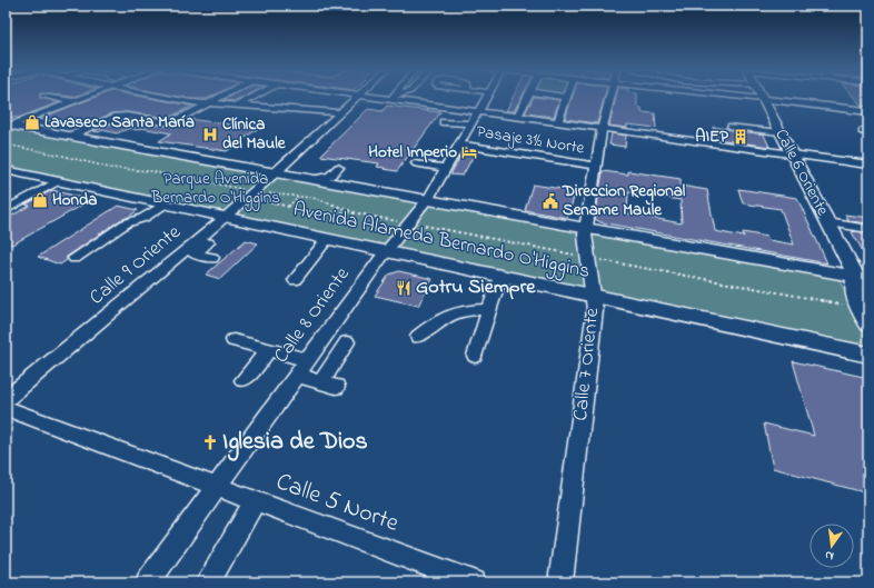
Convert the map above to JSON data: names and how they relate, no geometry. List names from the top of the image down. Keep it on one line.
{"streets":{"main road":["Calle 6 Oriente","Avenida Alameda Bernardo O'Higgins"],"street":["Pasaje 3½ Norte","Calle 9 Oriente","Calle 8 Oriente","Calle 7 Oriente","Calle 5 Norte"]},"crossings":[["Pasaje 3½ Norte","Calle 8 Oriente"],["Pasaje 3½ Norte","Calle 7 Oriente"],["Calle 6 Oriente","Avenida Alameda Bernardo O'Higgins"],["Avenida Alameda Bernardo O'Higgins","Calle 9 Oriente"],["Avenida Alameda Bernardo O'Higgins","Calle 8 Oriente"],["Avenida Alameda Bernardo O'Higgins","Calle 7 Oriente"],["Calle 8 Oriente","Calle 5 Norte"]],"parks":["Parque Avenida Bernardo O'Higgins"],"places":{"shop":["Lavaseco Santa María","Honda"],"hospital":["Clínica del Maule"],"building":["AIEP"],"hotel":["Hotel Imperio"],"public building":["Direccion Regional Sename Maule"],"restaurant":["Gotru Siempre"],"church":["Iglesia de Dios"]},"north":"bottom"}
